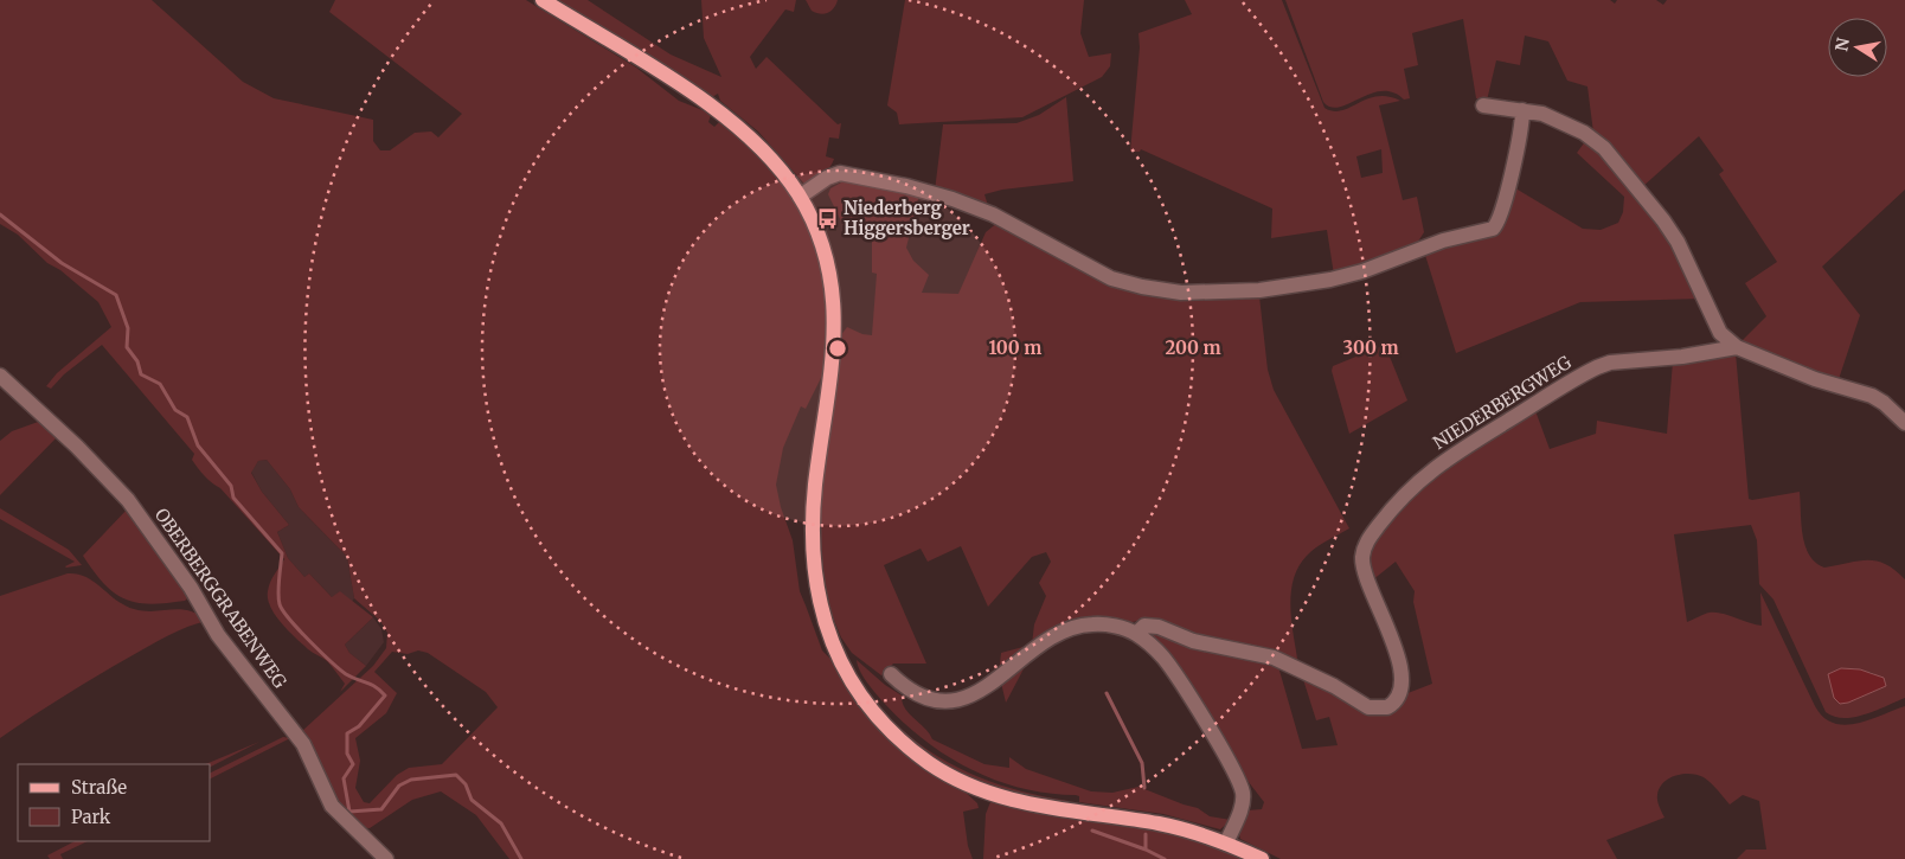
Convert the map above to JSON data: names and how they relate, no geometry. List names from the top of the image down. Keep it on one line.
{"streets":{"street":["NIEDERBERGWEG","OBERBERGGRABENWEG"]},"places":{"bus stop":["Niederberg Higgersberger"]},"legend":["Straße","Park"],"north":"left","rings":["100 m","200 m","300 m"]}
